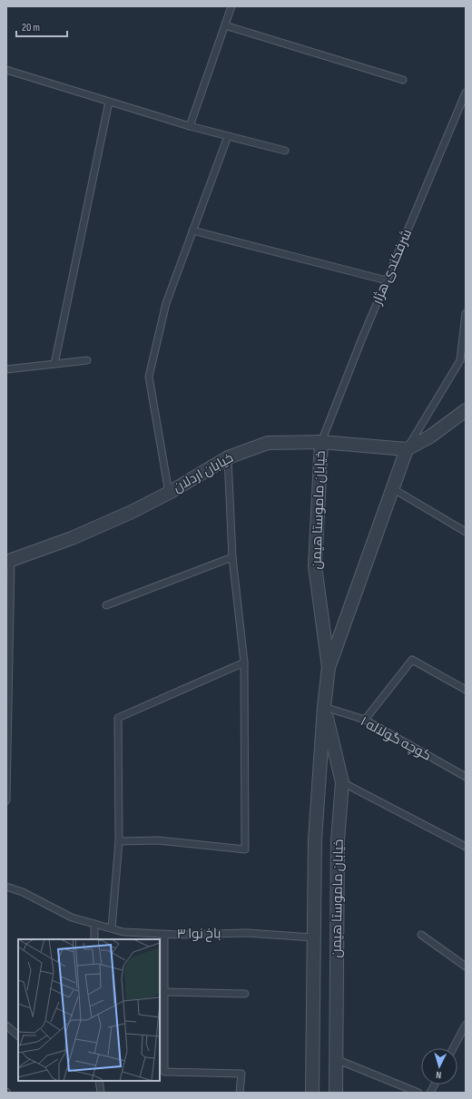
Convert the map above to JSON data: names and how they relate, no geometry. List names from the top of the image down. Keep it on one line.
{"streets":{"street":["خیابان اردلان","خیابان ماموستا هیمن"],"lane":["شرفکندی هژار","کوچه گولاله ۱","باخ نوا ۳"]},"crossings":[["شرفکندی هژار","خیابان اردلان"],["شرفکندی هژار","خیابان ماموستا هیمن"],["خیابان اردلان","خیابان ماموستا هیمن"],["خیابان ماموستا هیمن","کوچه گولاله ۱"],["خیابان ماموستا هیمن","باخ نوا ۳"]],"scale_bar":"20 m","north":"bottom"}
